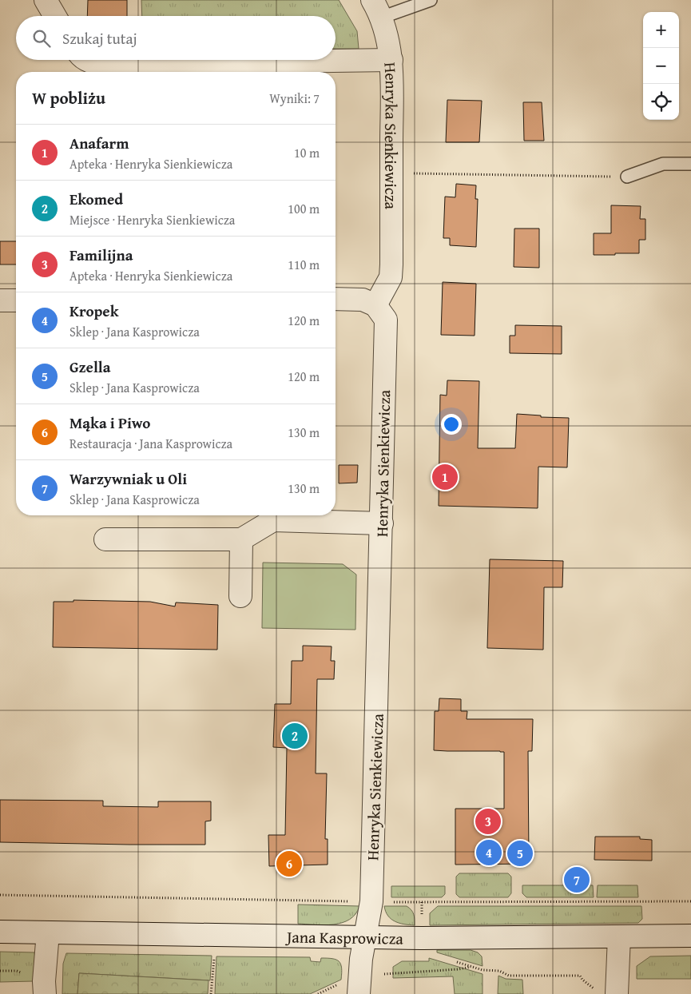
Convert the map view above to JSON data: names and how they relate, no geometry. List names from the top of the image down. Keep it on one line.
{"streets":{"street":["Henryka Sienkiewicza","Jana Kasprowicza"]},"crossings":[["Henryka Sienkiewicza","Jana Kasprowicza"]],"page":{"map_buttons":["+","−"],"search":"Szukaj tutaj","heading":["W pobliżu","Wyniki: 7"],"list":[{"mark":"1","name":"Anafarm","note":"Apteka · Henryka Sienkiewicza","value":"10 m"},{"mark":"2","name":"Ekomed","note":"Miejsce · Henryka Sienkiewicza","value":"100 m"},{"mark":"3","name":"Familijna","note":"Apteka · Henryka Sienkiewicza","value":"110 m"},{"mark":"4","name":"Kropek","note":"Sklep · Jana Kasprowicza","value":"120 m"},{"mark":"5","name":"Gzella","note":"Sklep · Jana Kasprowicza","value":"120 m"},{"mark":"6","name":"Mąka i Piwo","note":"Restauracja · Jana Kasprowicza","value":"130 m"},{"mark":"7","name":"Warzywniak u Oli","note":"Sklep · Jana Kasprowicza","value":"130 m"}],"pins":["1","2","3","4","5","6","7"]}}
